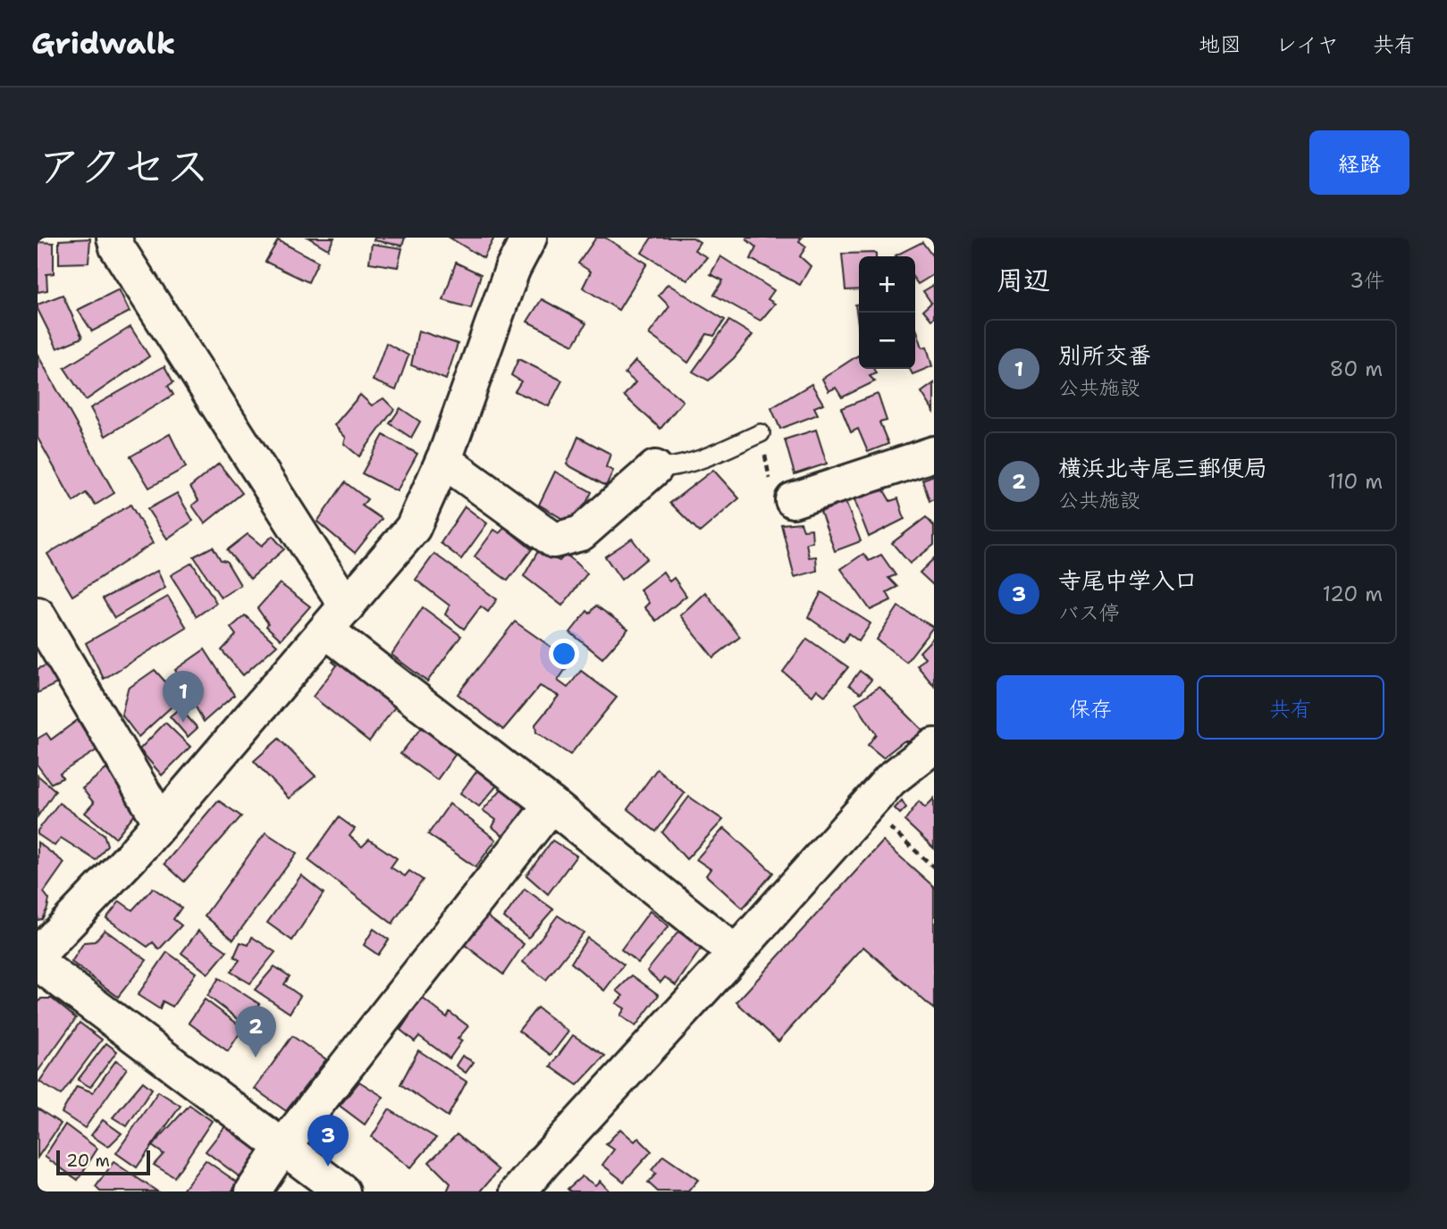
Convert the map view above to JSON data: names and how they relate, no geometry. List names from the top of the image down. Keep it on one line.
{"scale_bar":"20 m","page":{"header":"Gridwalk","nav":["地図","レイヤ","共有"],"title":"アクセス","buttons":["経路",["保存","共有"]],"heading":["周辺","3件"],"map_buttons":["+","−"],"list":[{"mark":"1","name":"別所交番","note":"公共施設","value":"80 m"},{"mark":"2","name":"横浜北寺尾三郵便局","note":"公共施設","value":"110 m"},{"mark":"3","name":"寺尾中学入口","note":"バス停","value":"120 m"}],"pins":["1","2","3"],"scale":"20 m"}}
